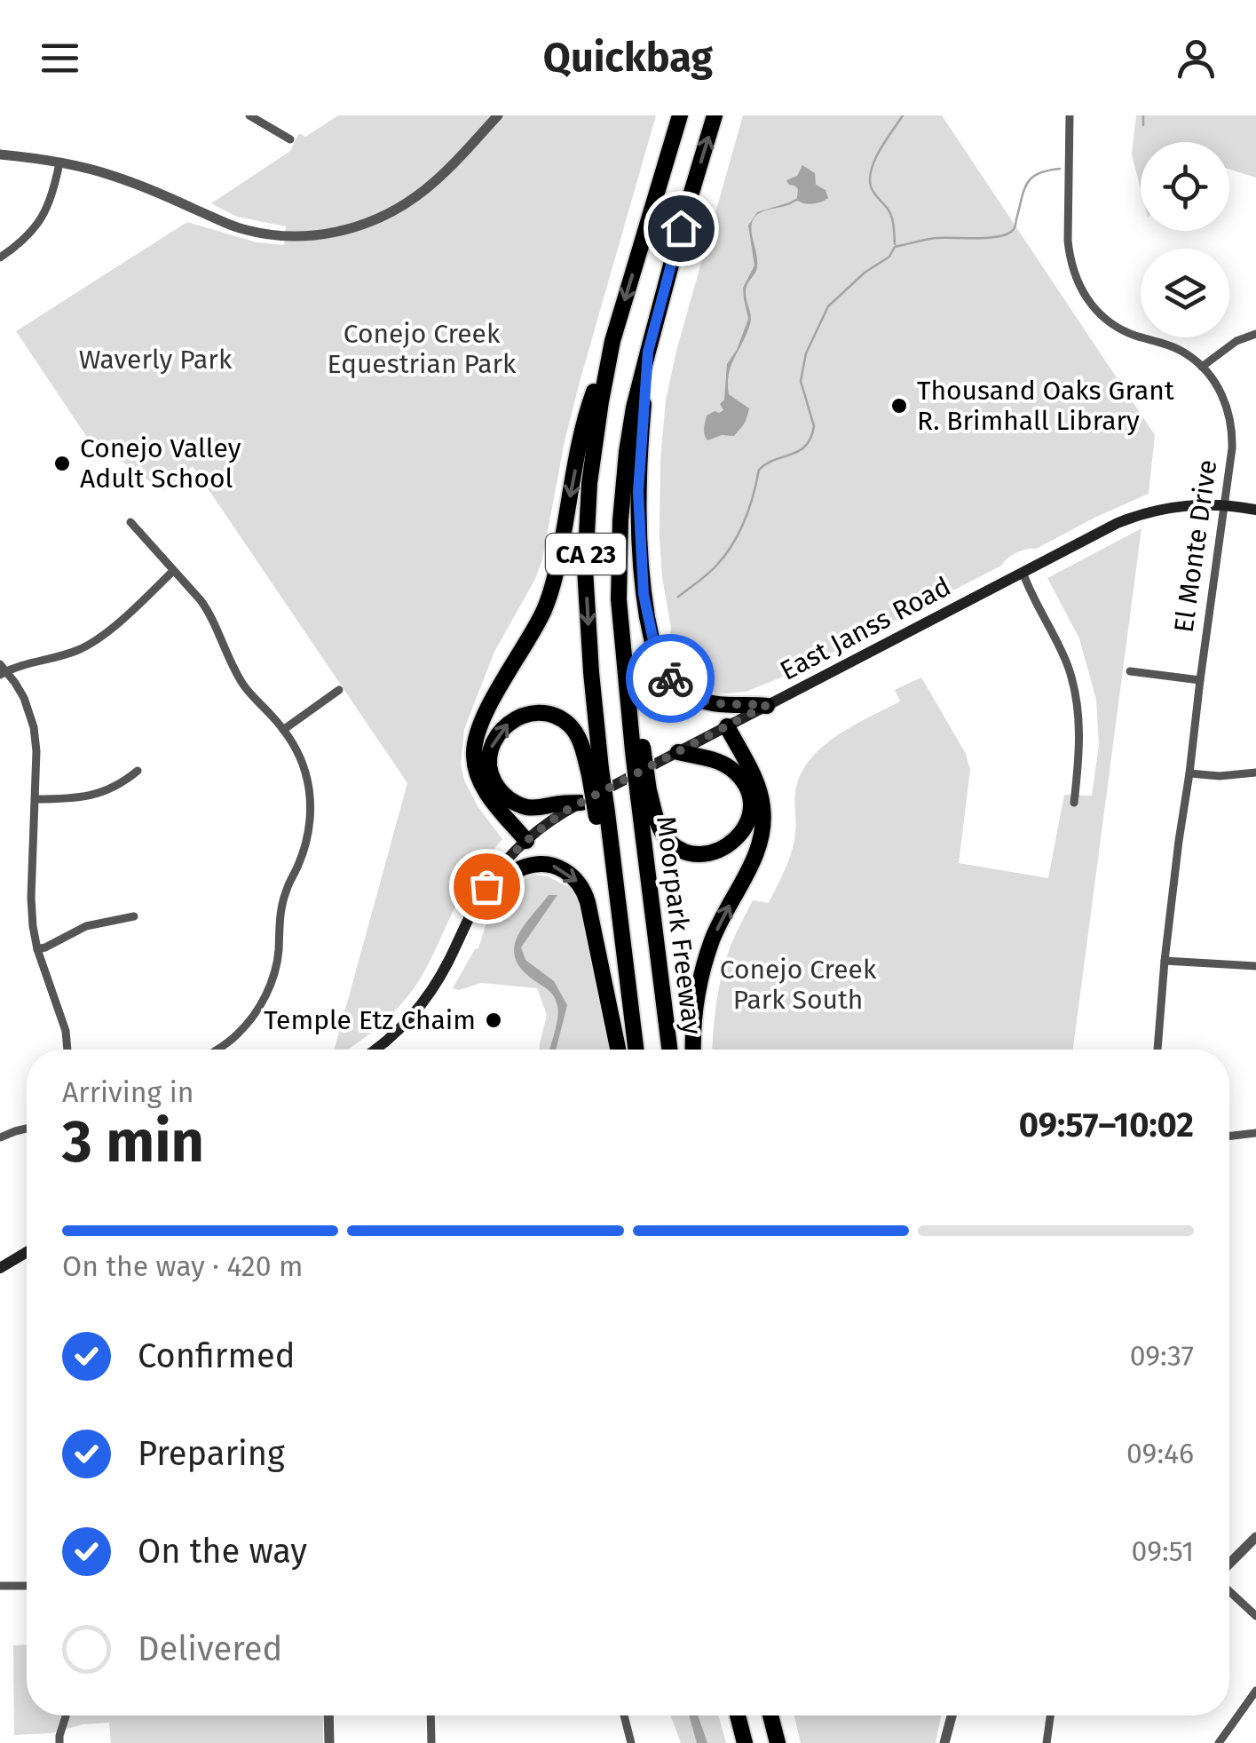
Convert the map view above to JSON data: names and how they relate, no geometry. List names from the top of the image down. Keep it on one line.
{"streets":{"highway":["CA 23","Moorpark Freeway"],"main road":["East Janss Road"],"street":["El Monte Drive"]},"crossings":[["El Monte Drive","East Janss Road"]],"parks":["Conejo Creek Equestrian Park","Waverly Park","Conejo Creek Park South"],"places":["Thousand Oaks Grant R. Brimhall Library","Conejo Valley Adult School","Temple Etz Chaim"],"page":{"header":"Quickbag","heading":["3 min","Arriving in","09:57–10:02"],"bar":"On the way · 420 m","list":[["Confirmed","09:37"],["Preparing","09:46"],["On the way","09:51"],"Delivered"]}}
